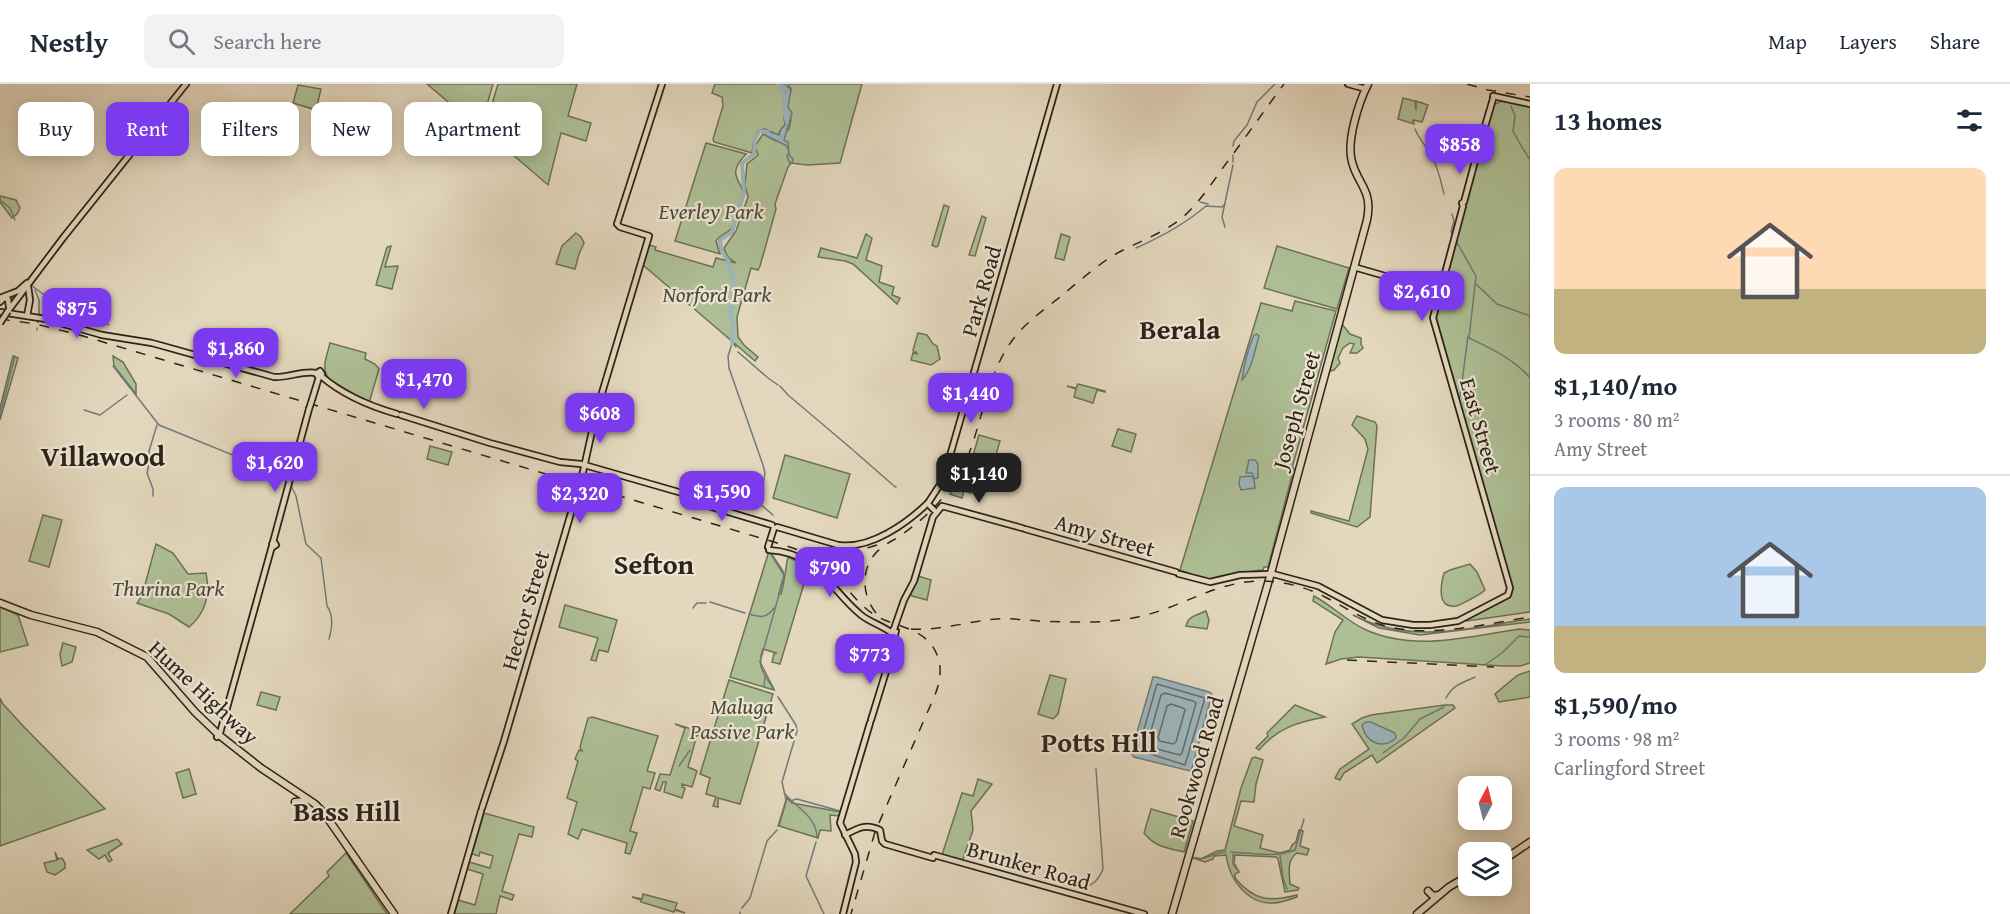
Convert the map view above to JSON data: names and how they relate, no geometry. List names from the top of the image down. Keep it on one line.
{"streets":{"highway":["Joseph Street","Hume Highway","Rookwood Road"],"main road":["Park Road","East Street","Amy Street","Hector Street","Brunker Road"]},"crossings":[["Park Road","Hector Street"],["Joseph Street","Amy Street"],["Joseph Street","Rookwood Road"],["East Street","Amy Street"]],"districts":["Berala","Villawood","Sefton","Potts Hill","Bass Hill"],"parks":["Everley Park","Norford Park","Thurina Park","Maluga Passive Park"],"north":"top","page":{"header":"Nestly","search":"Search here","nav":["Map","Layers","Share"],"heading":"13 homes","chip":["Buy","Rent","Filters","New","Apartment"],"price":["$858","$2,610","$875","$1,860","$1,470","$1,440","$608","$1,620","$1,140","$1,590","$2,320","$790","$773"],"list":[{"name":"$1,140/mo","note":"3 rooms · 80 m² · Amy Street"},{"name":"$1,590/mo","note":"3 rooms · 98 m² · Carlingford Street"}]}}
